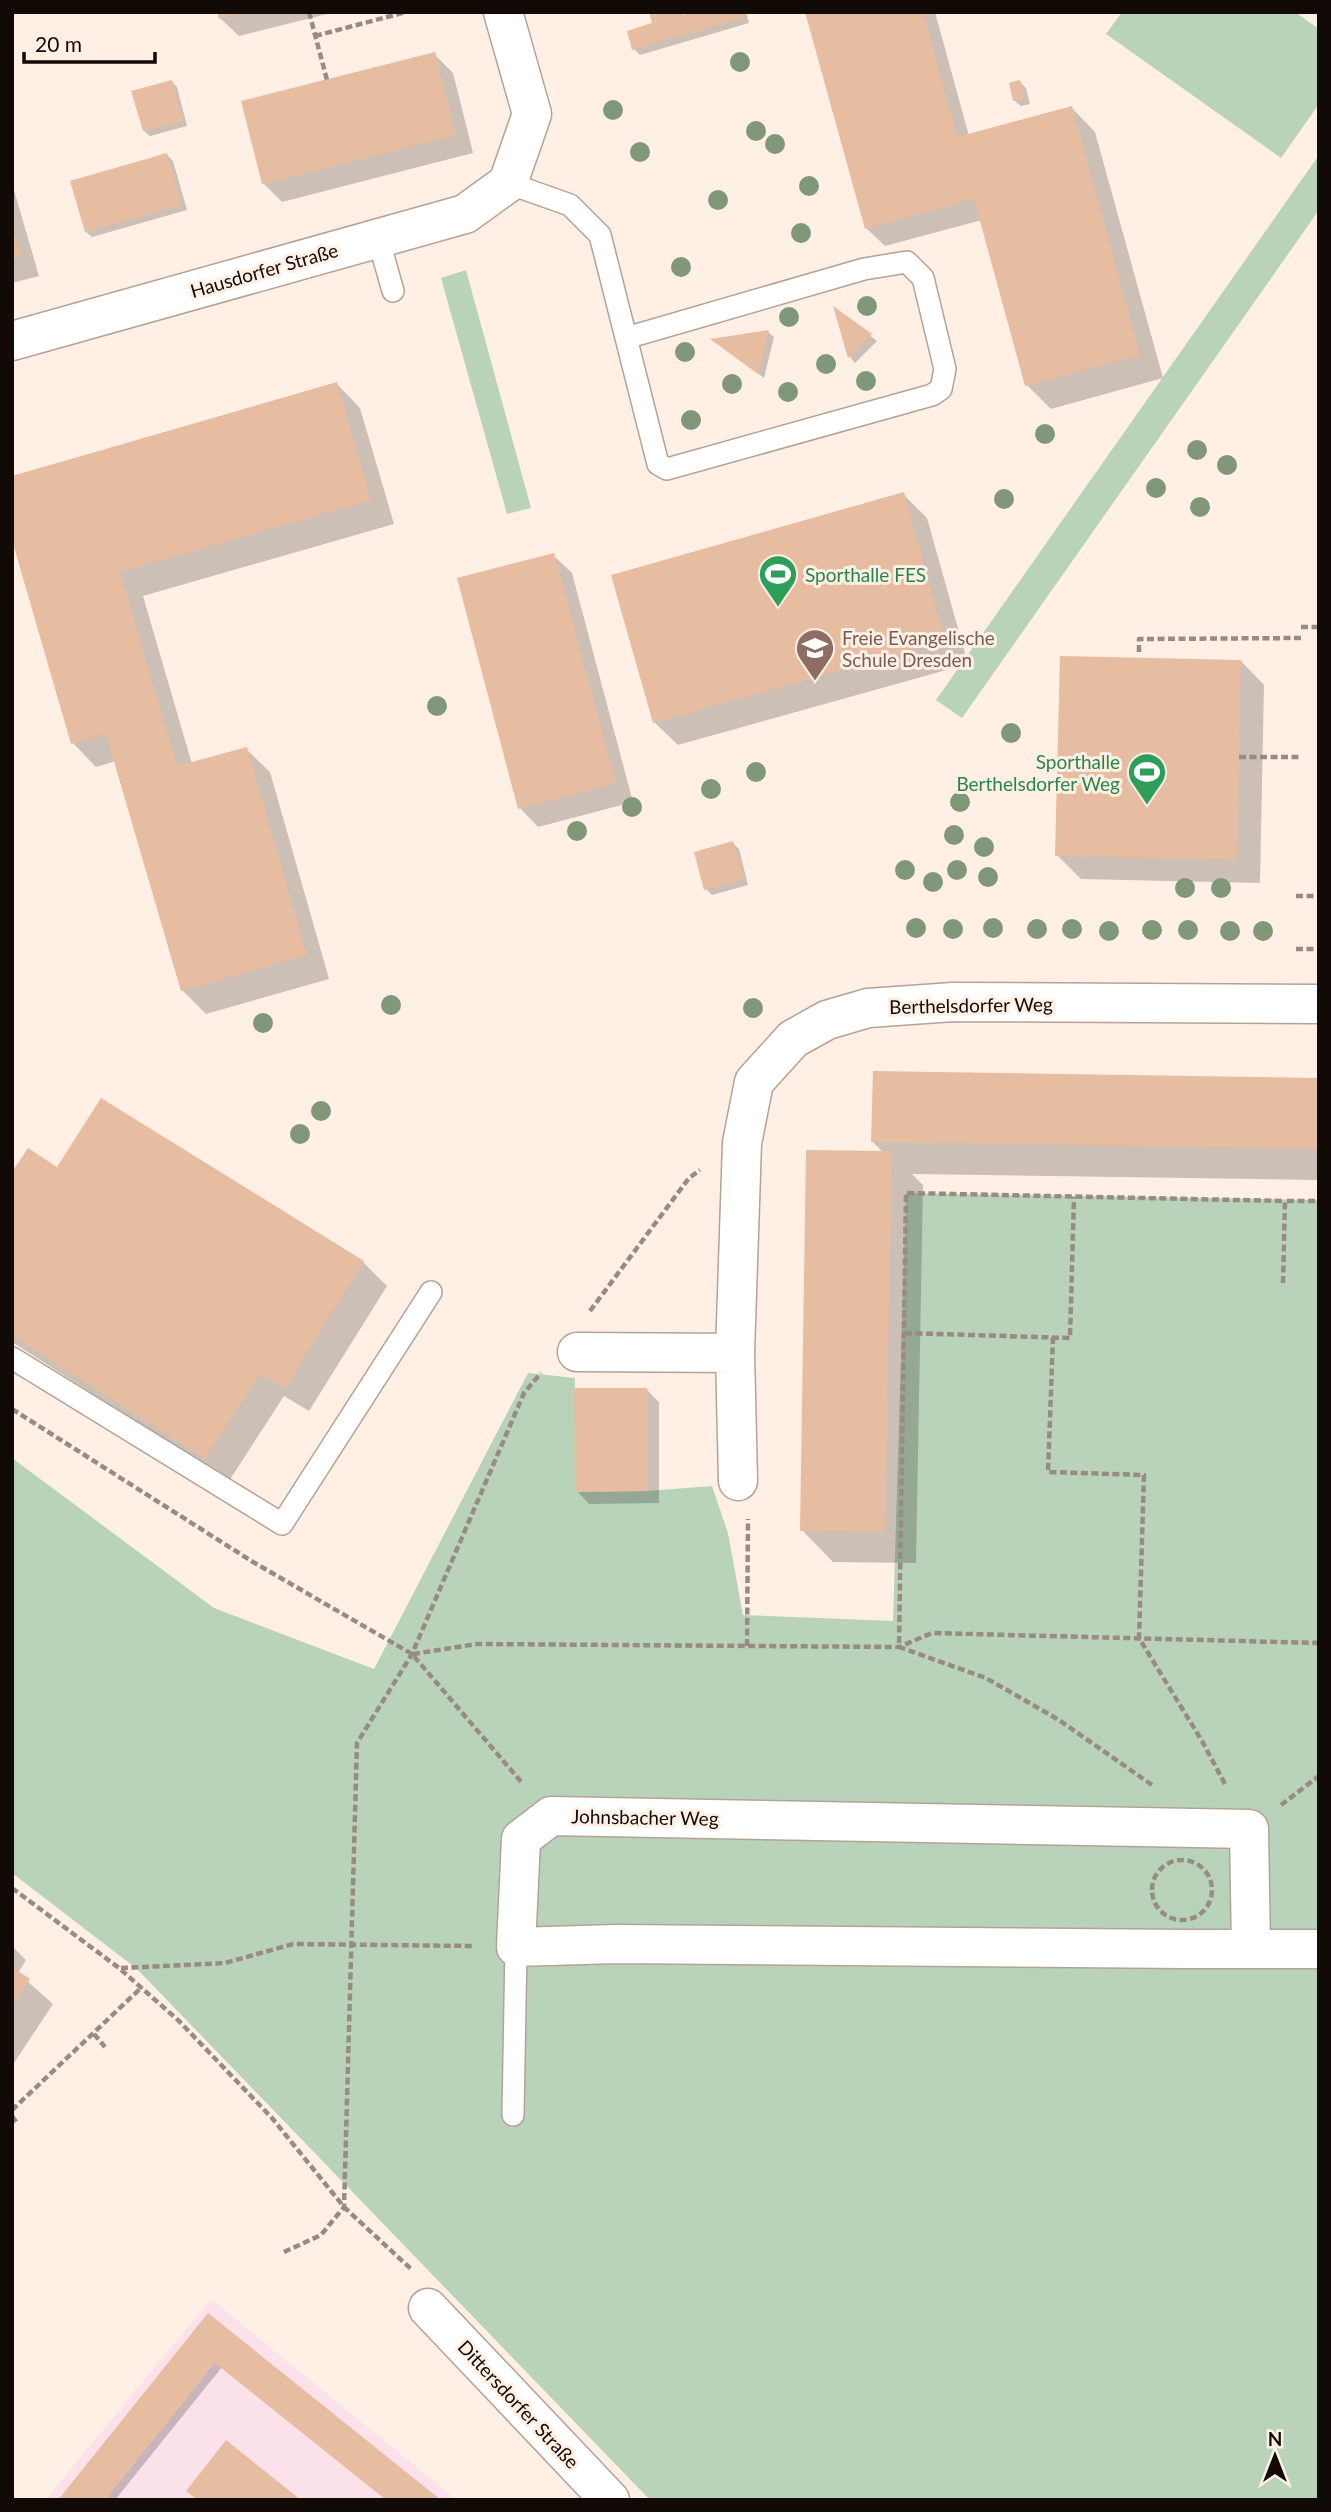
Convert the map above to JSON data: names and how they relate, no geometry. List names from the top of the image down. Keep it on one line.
{"streets":{"street":["Hausdorfer Straße","Berthelsdorfer Weg","Johnsbacher Weg","Dittersdorfer Straße"]},"places":{"sports":["Sporthalle FES","Sporthalle Berthelsdorfer Weg"],"school or university":["Freie Evangelische Schule Dresden"]},"scale_bar":"20 m","north":"top"}
